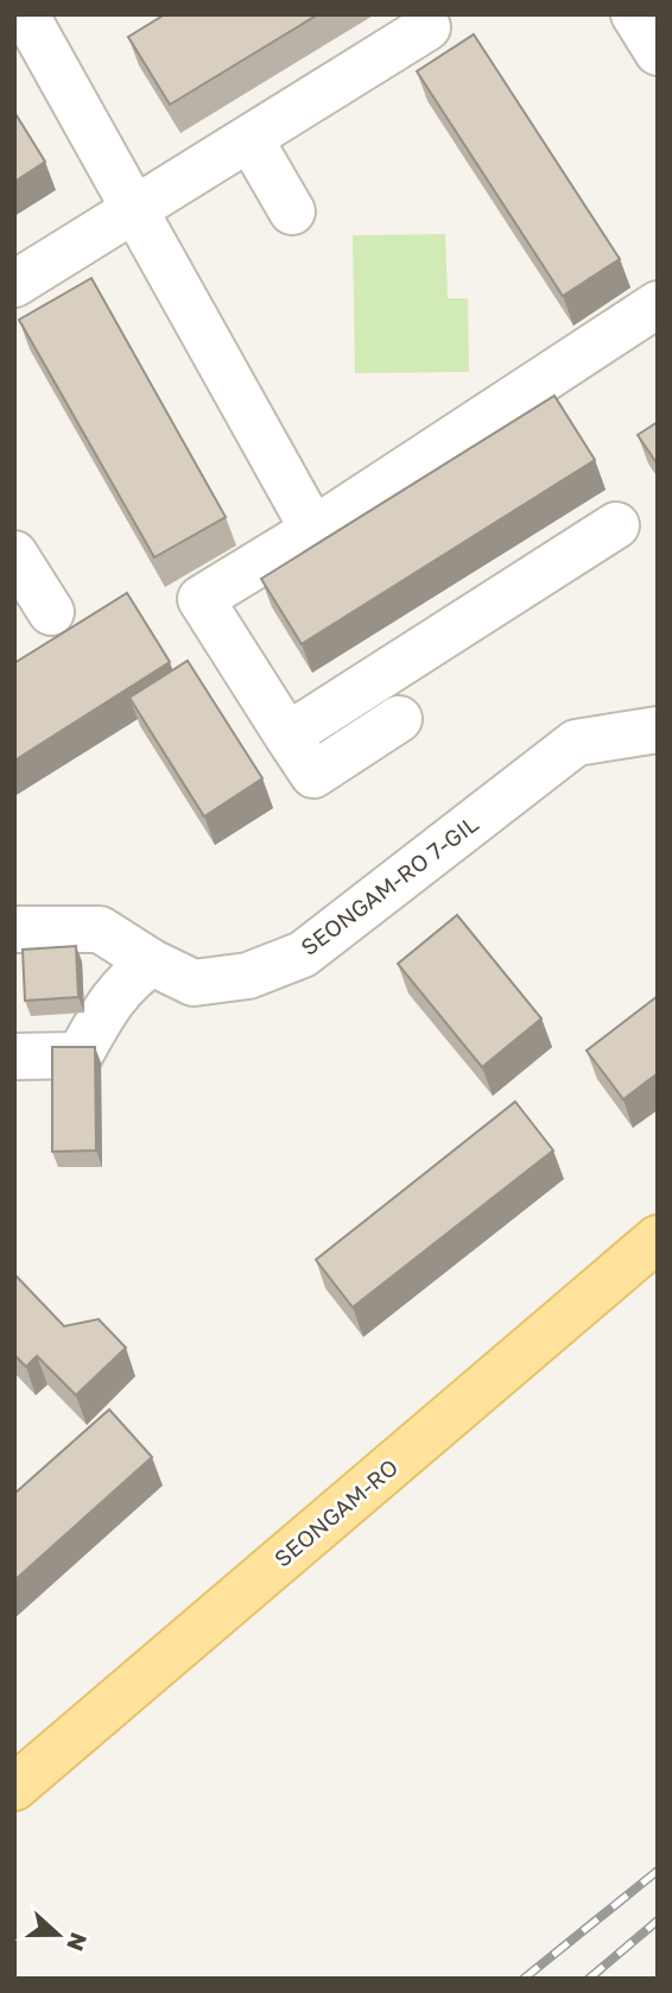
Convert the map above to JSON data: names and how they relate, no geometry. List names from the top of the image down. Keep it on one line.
{"streets":{"main road":["SEONGAM-RO"],"street":["SEONGAM-RO 7-GIL"]},"north":"right"}
